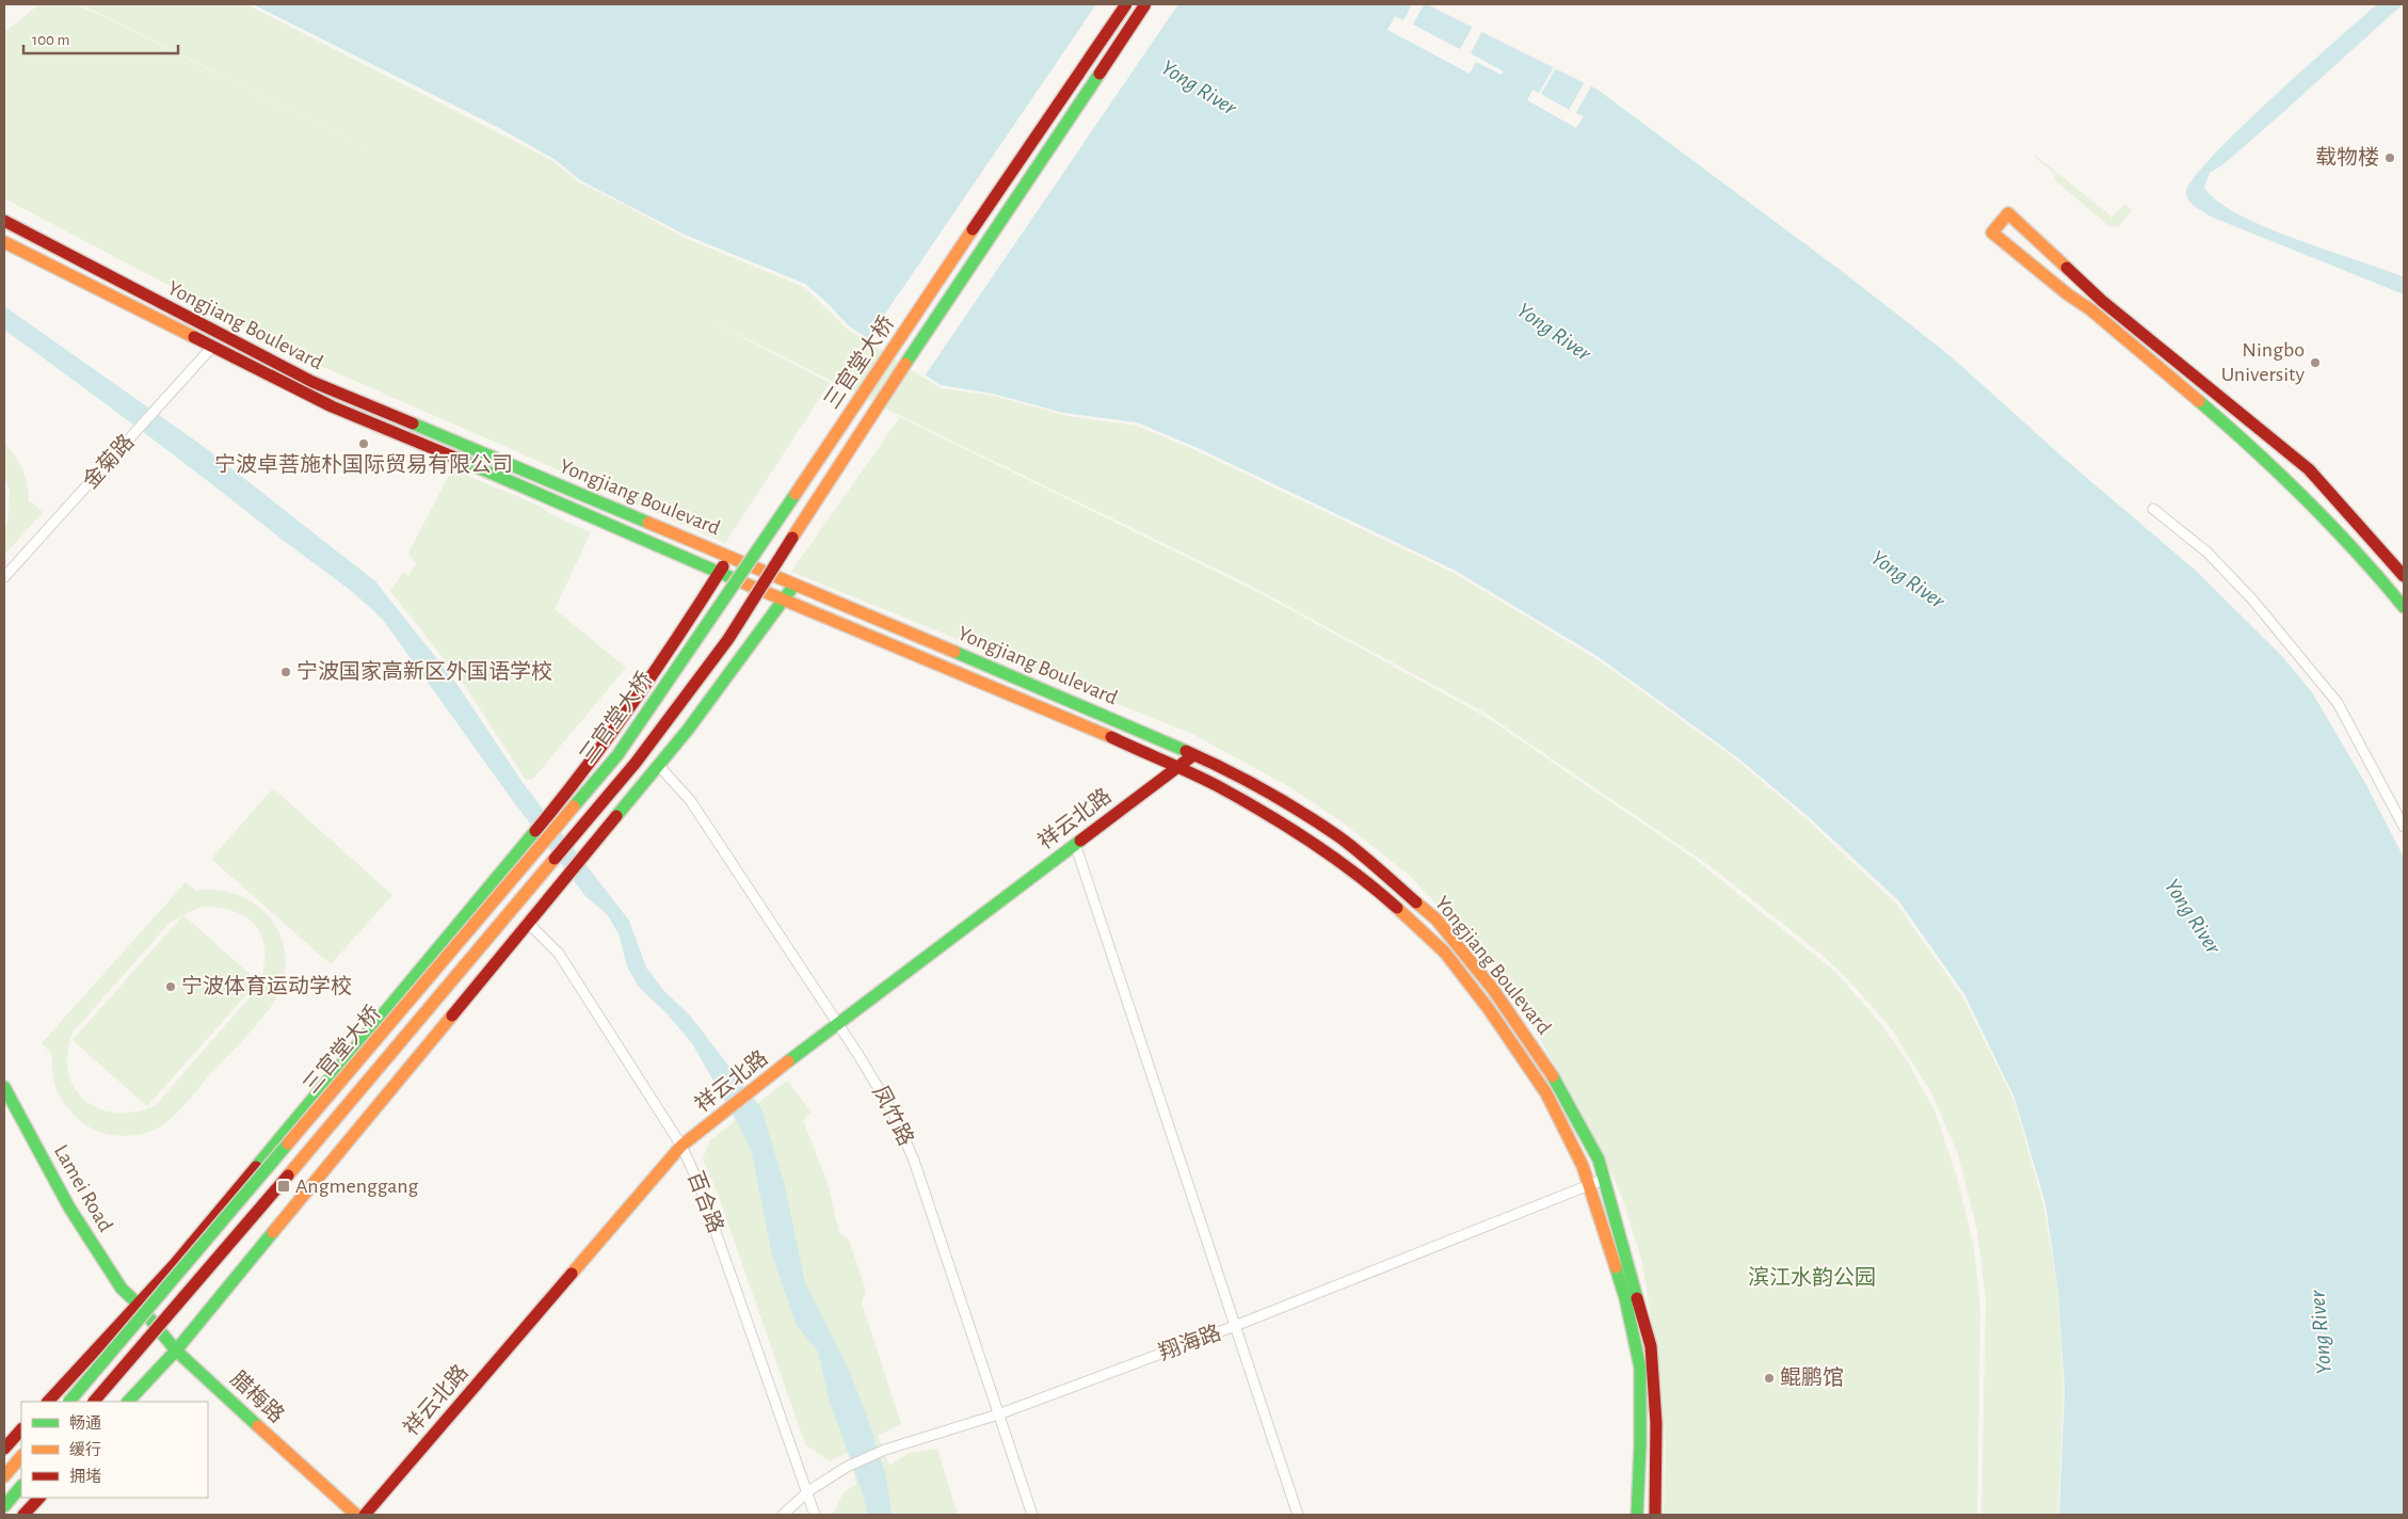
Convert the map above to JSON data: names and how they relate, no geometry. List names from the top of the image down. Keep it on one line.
{"streets":{"main road":["Yongjiang Boulevard","三官堂大桥","祥云北路","Lamei Road","腊梅路"],"street":["金菊路","凤竹路","百合路","翔海路"]},"crossings":[["Yongjiang Boulevard","金菊路"],["Yongjiang Boulevard","祥云北路"],["Yongjiang Boulevard","翔海路"],["祥云北路","凤竹路"],["祥云北路","百合路"],["凤竹路","翔海路"],["Lamei Road","腊梅路"],["百合路","翔海路"]],"water":["Yong River"],"parks":["滨江水韵公园"],"places":{"other":["载物楼","Ningbo University","宁波卓菩施朴国际贸易有限公司","宁波国家高新区外国语学校","宁波体育运动学校","鲲鹏馆"],"transit":["Angmenggang"]},"legend":["畅通","缓行","拥堵"],"scale_bar":"100 m"}
